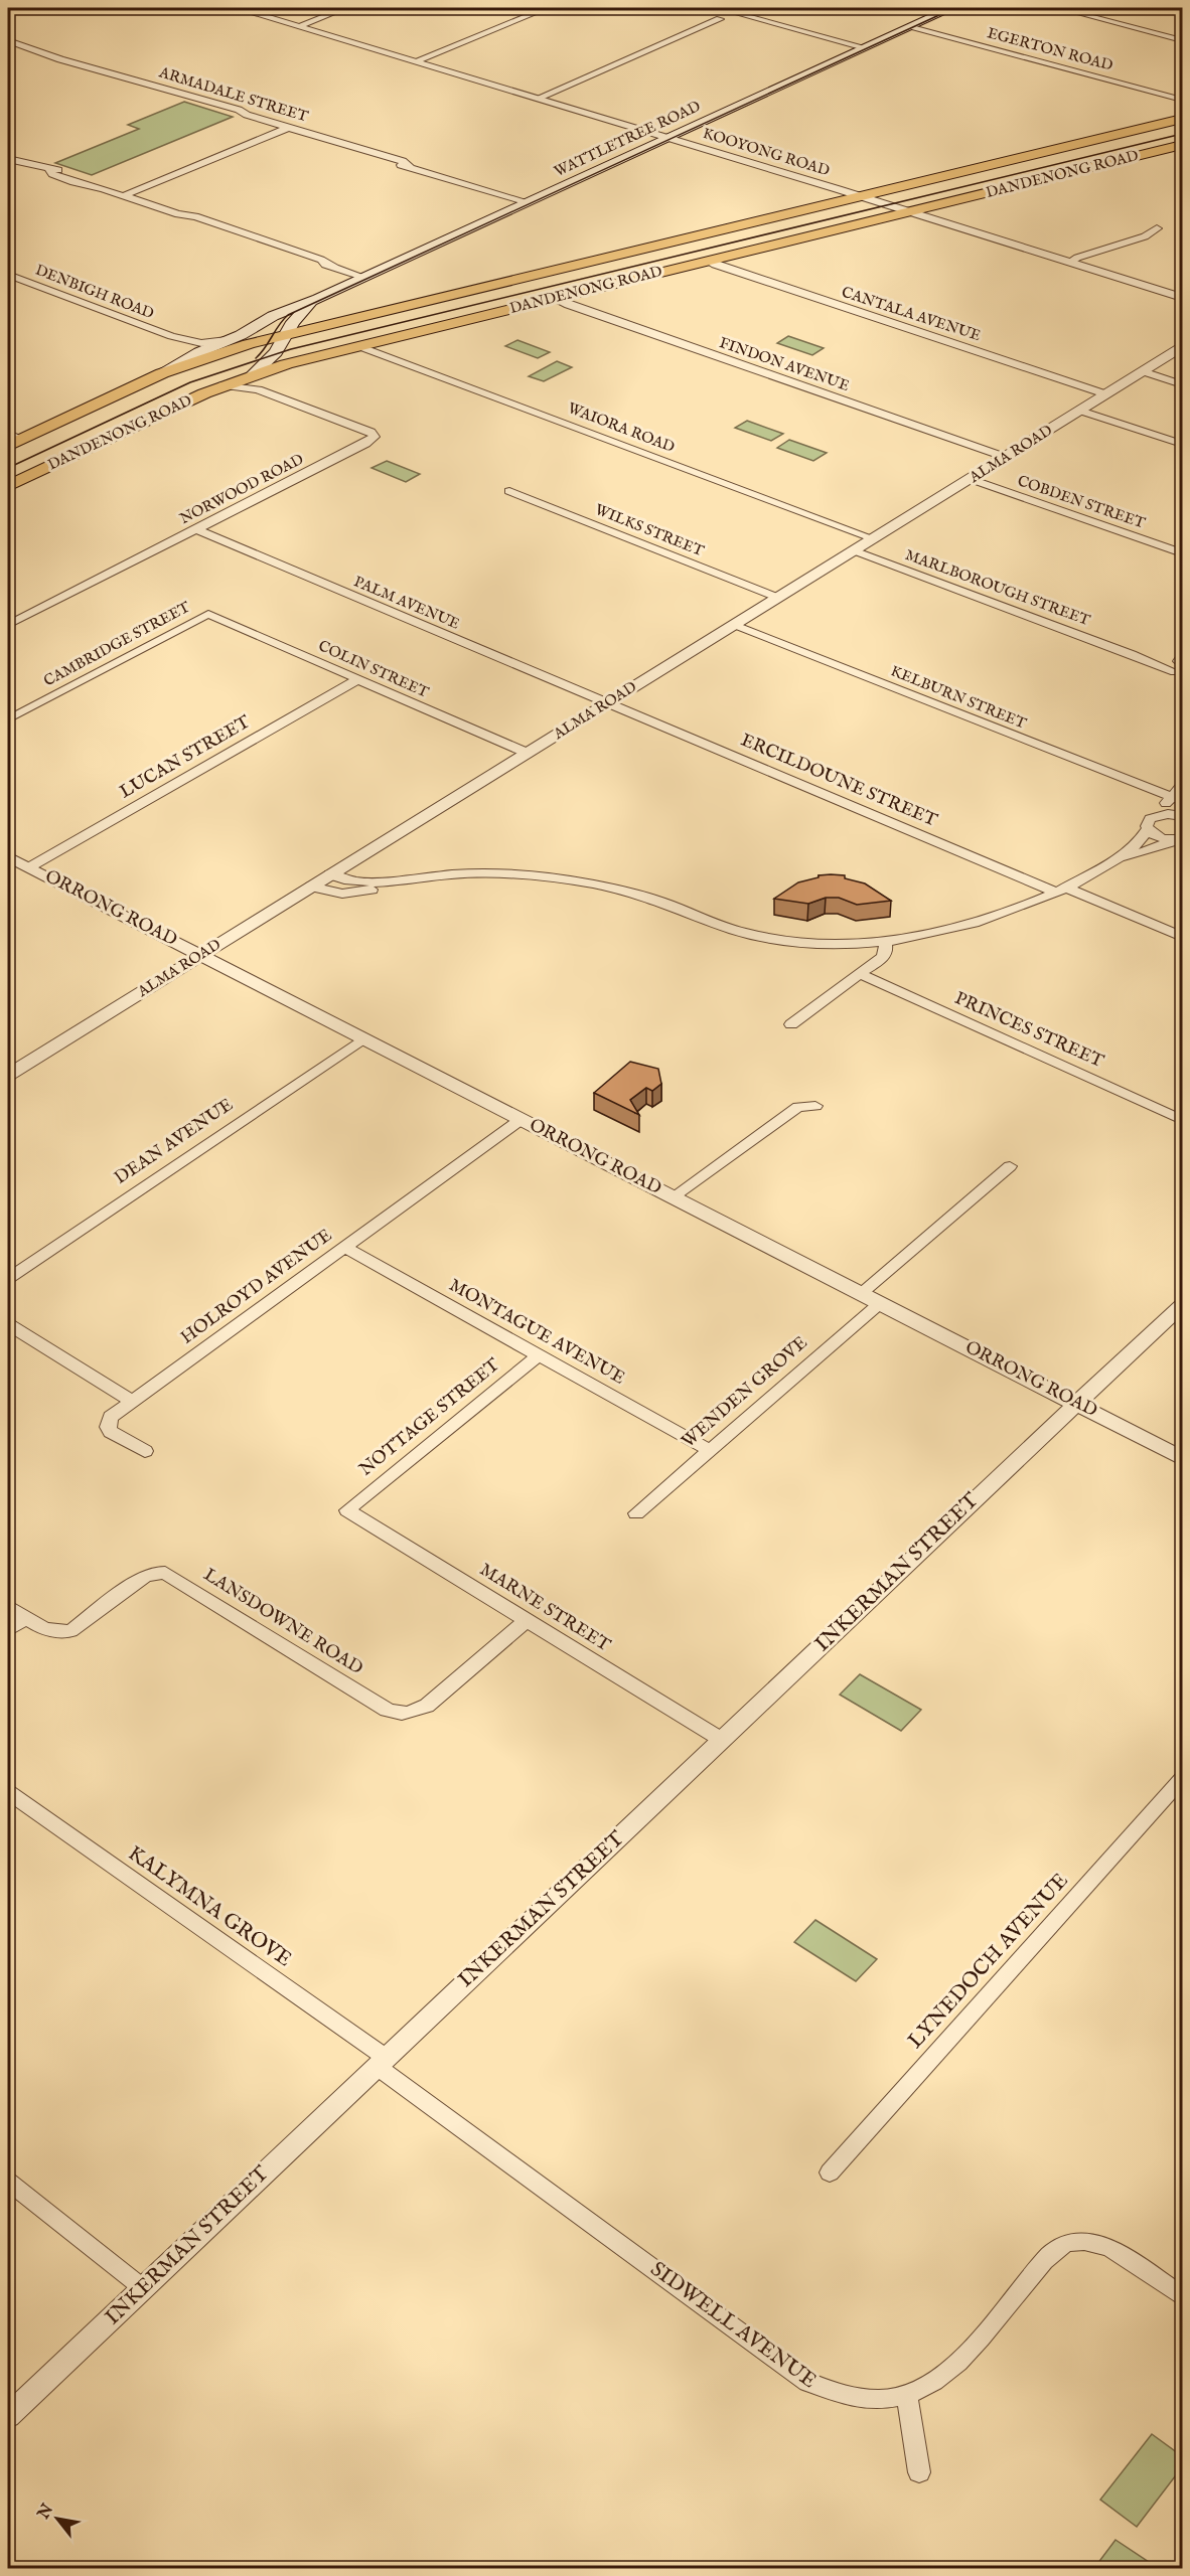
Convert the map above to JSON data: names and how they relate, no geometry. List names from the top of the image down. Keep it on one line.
{"streets":{"highway":["DANDENONG ROAD"],"main road":["WATTLETREE ROAD"],"street":["EGERTON ROAD","ARMADALE STREET","KOOYONG ROAD","DENBIGH ROAD","CANTALA AVENUE","FINDON AVENUE","WAIORA ROAD","ALMA ROAD","NORWOOD ROAD","COBDEN STREET","WILKS STREET","MARLBOROUGH STREET","PALM AVENUE","CAMBRIDGE STREET","COLIN STREET","KELBURN STREET","LUCAN STREET","ERCILDOUNE STREET","ORRONG ROAD","PRINCES STREET","DEAN AVENUE","HOLROYD AVENUE","MONTAGUE AVENUE","WENDEN GROVE","NOTTAGE STREET","INKERMAN STREET","MARNE STREET","LANSDOWNE ROAD","KALYMNA GROVE","LYNEDOCH AVENUE","SIDWELL AVENUE"]},"crossings":[["EGERTON ROAD","WATTLETREE ROAD"],["ARMADALE STREET","WATTLETREE ROAD"],["WATTLETREE ROAD","KOOYONG ROAD"],["WATTLETREE ROAD","DANDENONG ROAD"],["WATTLETREE ROAD","DENBIGH ROAD"],["WATTLETREE ROAD","NORWOOD ROAD"],["KOOYONG ROAD","DANDENONG ROAD"],["DANDENONG ROAD","CANTALA AVENUE"],["DANDENONG ROAD","FINDON AVENUE"],["DANDENONG ROAD","WAIORA ROAD"],["DANDENONG ROAD","NORWOOD ROAD"],["CANTALA AVENUE","ALMA ROAD"],["FINDON AVENUE","ALMA ROAD"],["WAIORA ROAD","ALMA ROAD"],["ALMA ROAD","COBDEN STREET"],["ALMA ROAD","WILKS STREET"],["ALMA ROAD","MARLBOROUGH STREET"],["ALMA ROAD","PALM AVENUE"],["ALMA ROAD","COLIN STREET"],["ALMA ROAD","KELBURN STREET"],["ALMA ROAD","ERCILDOUNE STREET"],["ALMA ROAD","ORRONG ROAD"],["NORWOOD ROAD","PALM AVENUE"],["PALM AVENUE","ERCILDOUNE STREET"],["CAMBRIDGE STREET","COLIN STREET"],["COLIN STREET","LUCAN STREET"],["LUCAN STREET","ORRONG ROAD"],["ORRONG ROAD","DEAN AVENUE"],["ORRONG ROAD","HOLROYD AVENUE"],["ORRONG ROAD","WENDEN GROVE"],["ORRONG ROAD","INKERMAN STREET"],["HOLROYD AVENUE","MONTAGUE AVENUE"],["MONTAGUE AVENUE","WENDEN GROVE"],["MONTAGUE AVENUE","NOTTAGE STREET"],["NOTTAGE STREET","MARNE STREET"],["INKERMAN STREET","MARNE STREET"],["INKERMAN STREET","KALYMNA GROVE"],["INKERMAN STREET","SIDWELL AVENUE"],["MARNE STREET","LANSDOWNE ROAD"],["KALYMNA GROVE","SIDWELL AVENUE"]],"north":"top left"}
